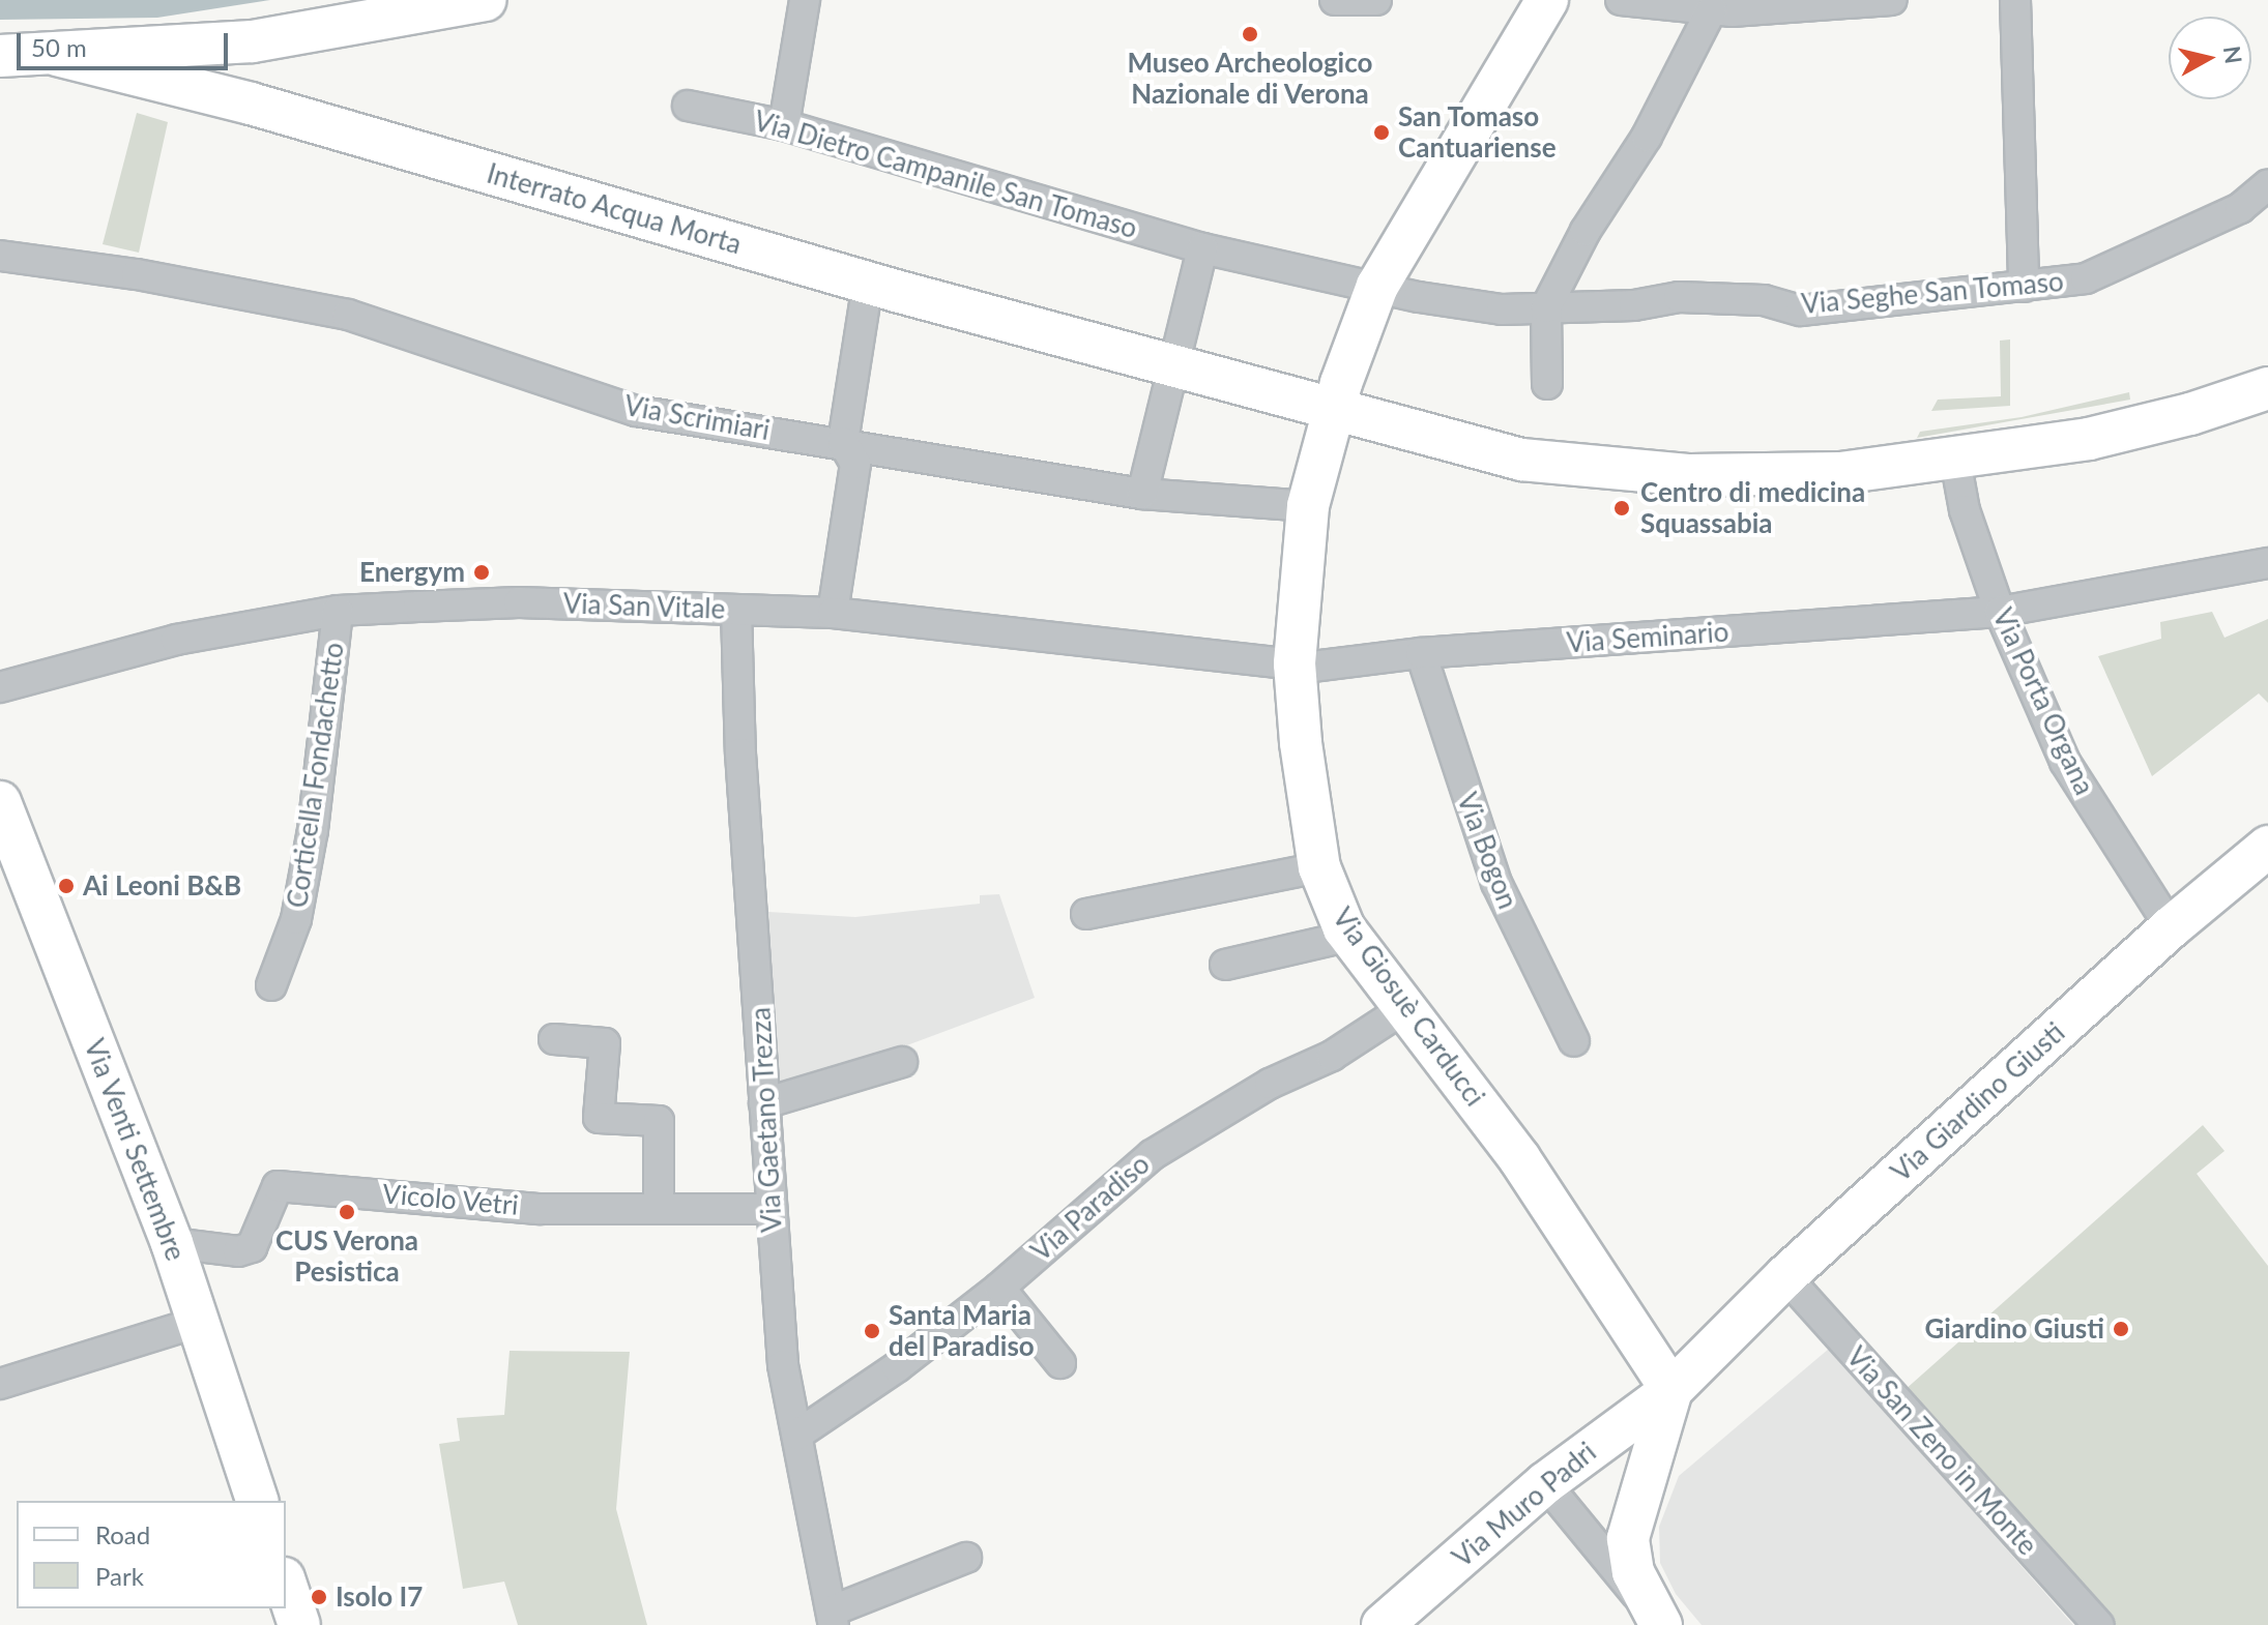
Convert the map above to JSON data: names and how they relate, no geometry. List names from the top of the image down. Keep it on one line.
{"streets":{"main road":["Interrato Acqua Morta","Via Giosuè Carducci","Via Giardino Giusti","Via Venti Settembre","Via Muro Padri"],"street":["Via Dietro Campanile San Tomaso","Via Seghe San Tomaso","Via Scrimiari","Via San Vitale","Via Seminario","Via Porta Organa","Corticella Fondachetto","Via Bogon","Via Gaetano Trezza","Vicolo Vetri","Via Paradiso","Via San Zeno in Monte"]},"crossings":[["Via Dietro Campanile San Tomaso","Via Seghe San Tomaso"],["Via Dietro Campanile San Tomaso","Via Giosuè Carducci"],["Interrato Acqua Morta","Via Porta Organa"],["Interrato Acqua Morta","Via Giosuè Carducci"],["Via Seghe San Tomaso","Via Giosuè Carducci"],["Via Scrimiari","Via Giosuè Carducci"],["Via San Vitale","Via Seminario"],["Via San Vitale","Corticella Fondachetto"],["Via San Vitale","Via Giosuè Carducci"],["Via San Vitale","Via Gaetano Trezza"],["Via Seminario","Via Porta Organa"],["Via Seminario","Via Bogon"],["Via Seminario","Via Giosuè Carducci"],["Via Porta Organa","Via Giardino Giusti"],["Via Giosuè Carducci","Via Giardino Giusti"],["Via Giosuè Carducci","Via Paradiso"],["Via Giosuè Carducci","Via Muro Padri"],["Via Giardino Giusti","Via San Zeno in Monte"],["Via Giardino Giusti","Via Muro Padri"],["Via Gaetano Trezza","Vicolo Vetri"],["Via Gaetano Trezza","Via Paradiso"],["Via Venti Settembre","Vicolo Vetri"]],"places":["Museo Archeologico Nazionale di Verona","San Tomaso Cantuariense","Centro di medicina Squassabia","Energym","Ai Leoni B&B","CUS Verona Pesistica","Giardino Giusti","Santa Maria del Paradiso","Isolo I7"],"legend":["Road","Park"],"scale_bar":"50 m","north":"right"}
